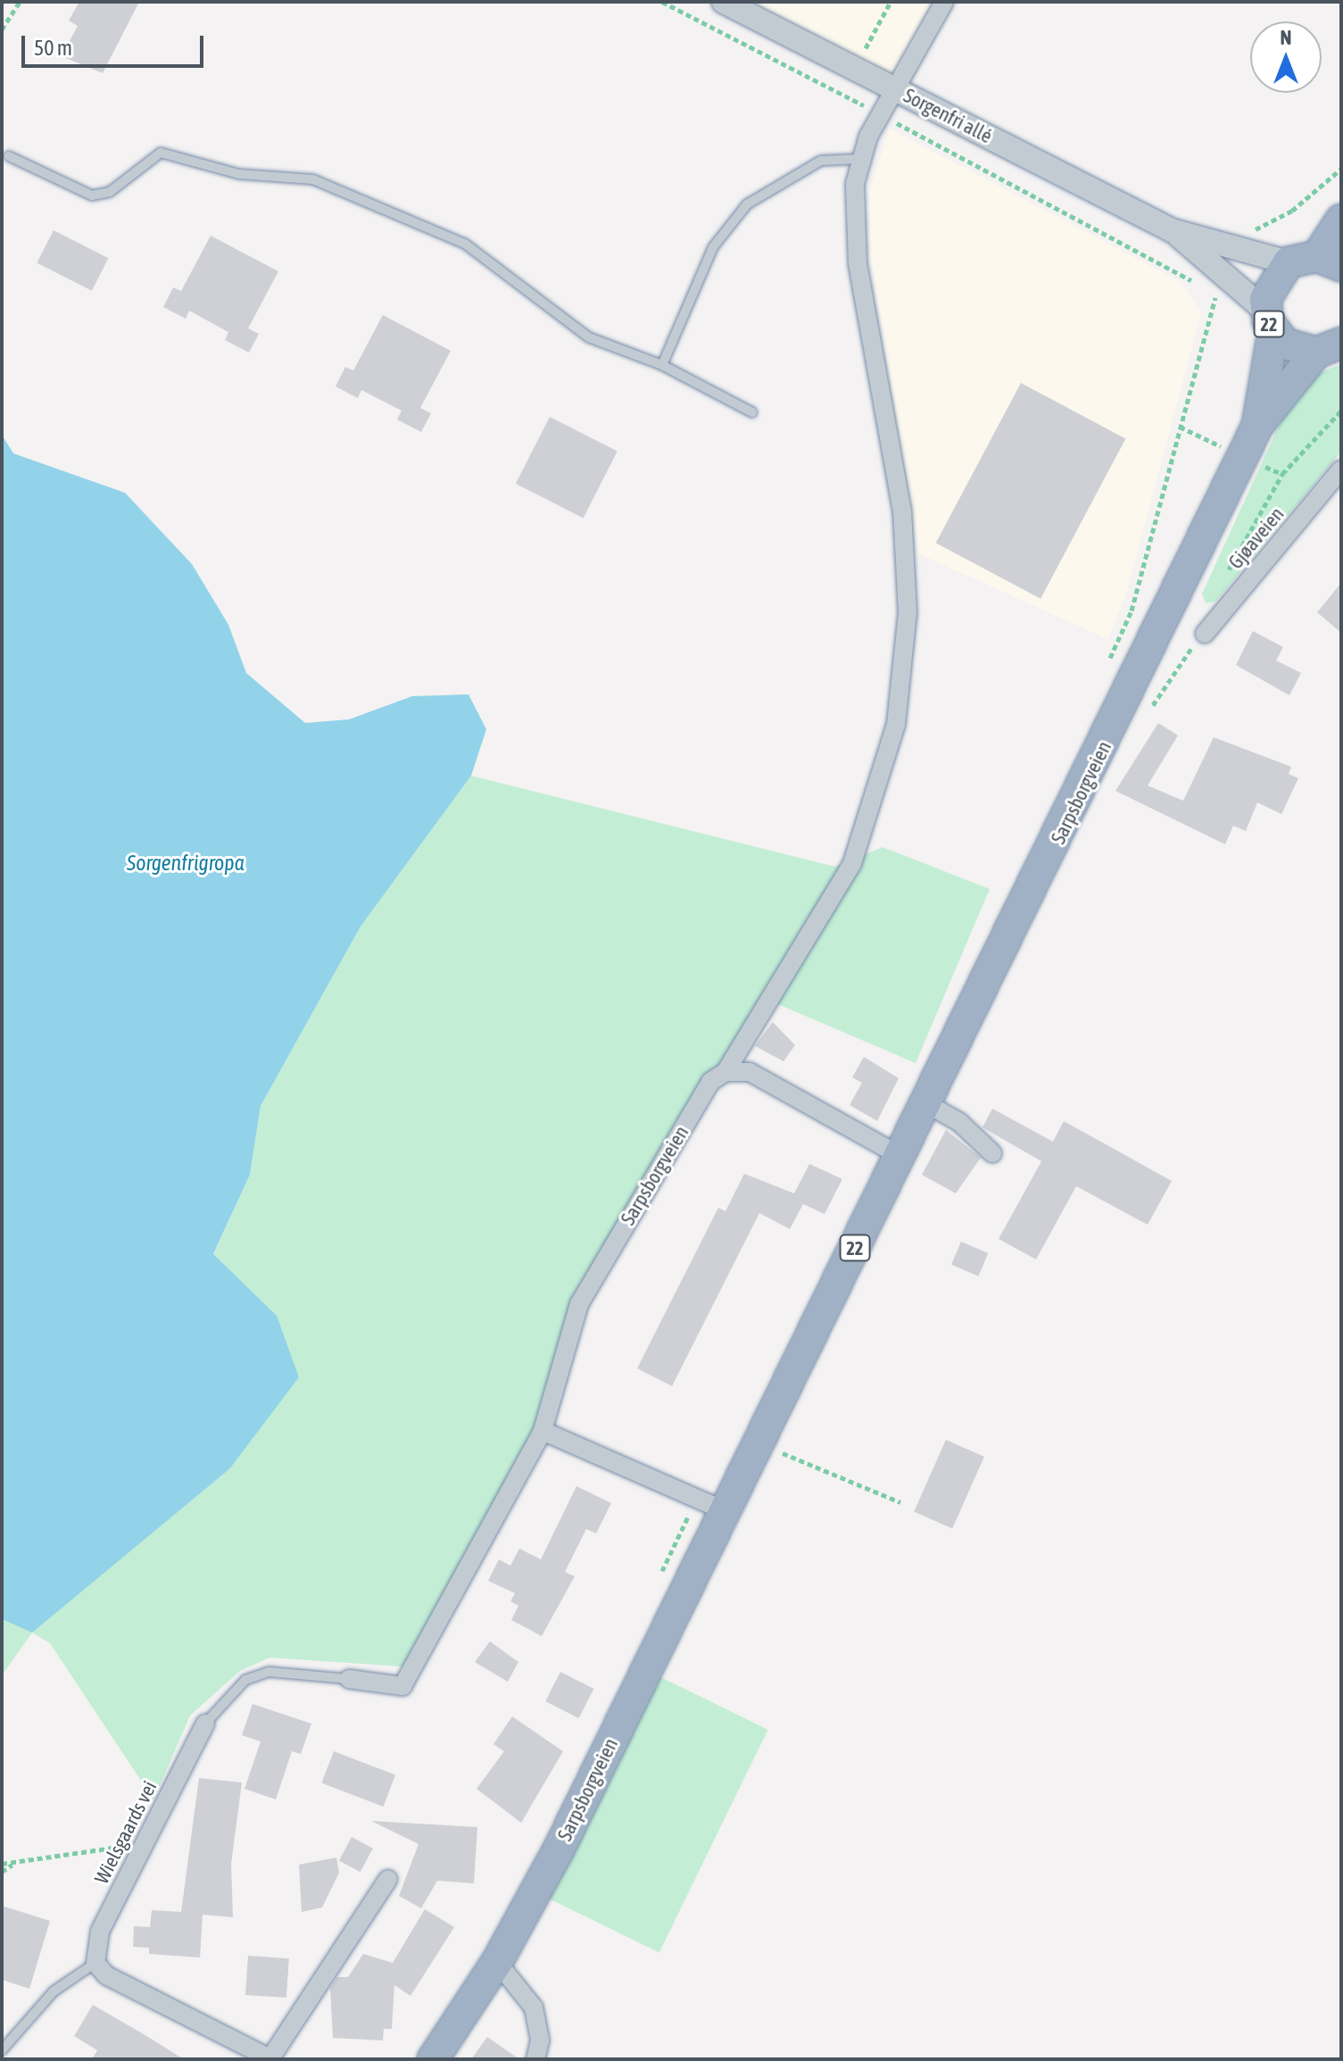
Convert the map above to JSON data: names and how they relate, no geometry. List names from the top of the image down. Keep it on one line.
{"streets":{"highway":["22","Sarpsborgveien"],"street":["Sorgenfri allé","Gjøaveien","Wielsgaards vei"]},"crossings":[["22","Sarpsborgveien"]],"water":["Sorgenfrigropa"],"scale_bar":"50 m","north":"top"}
